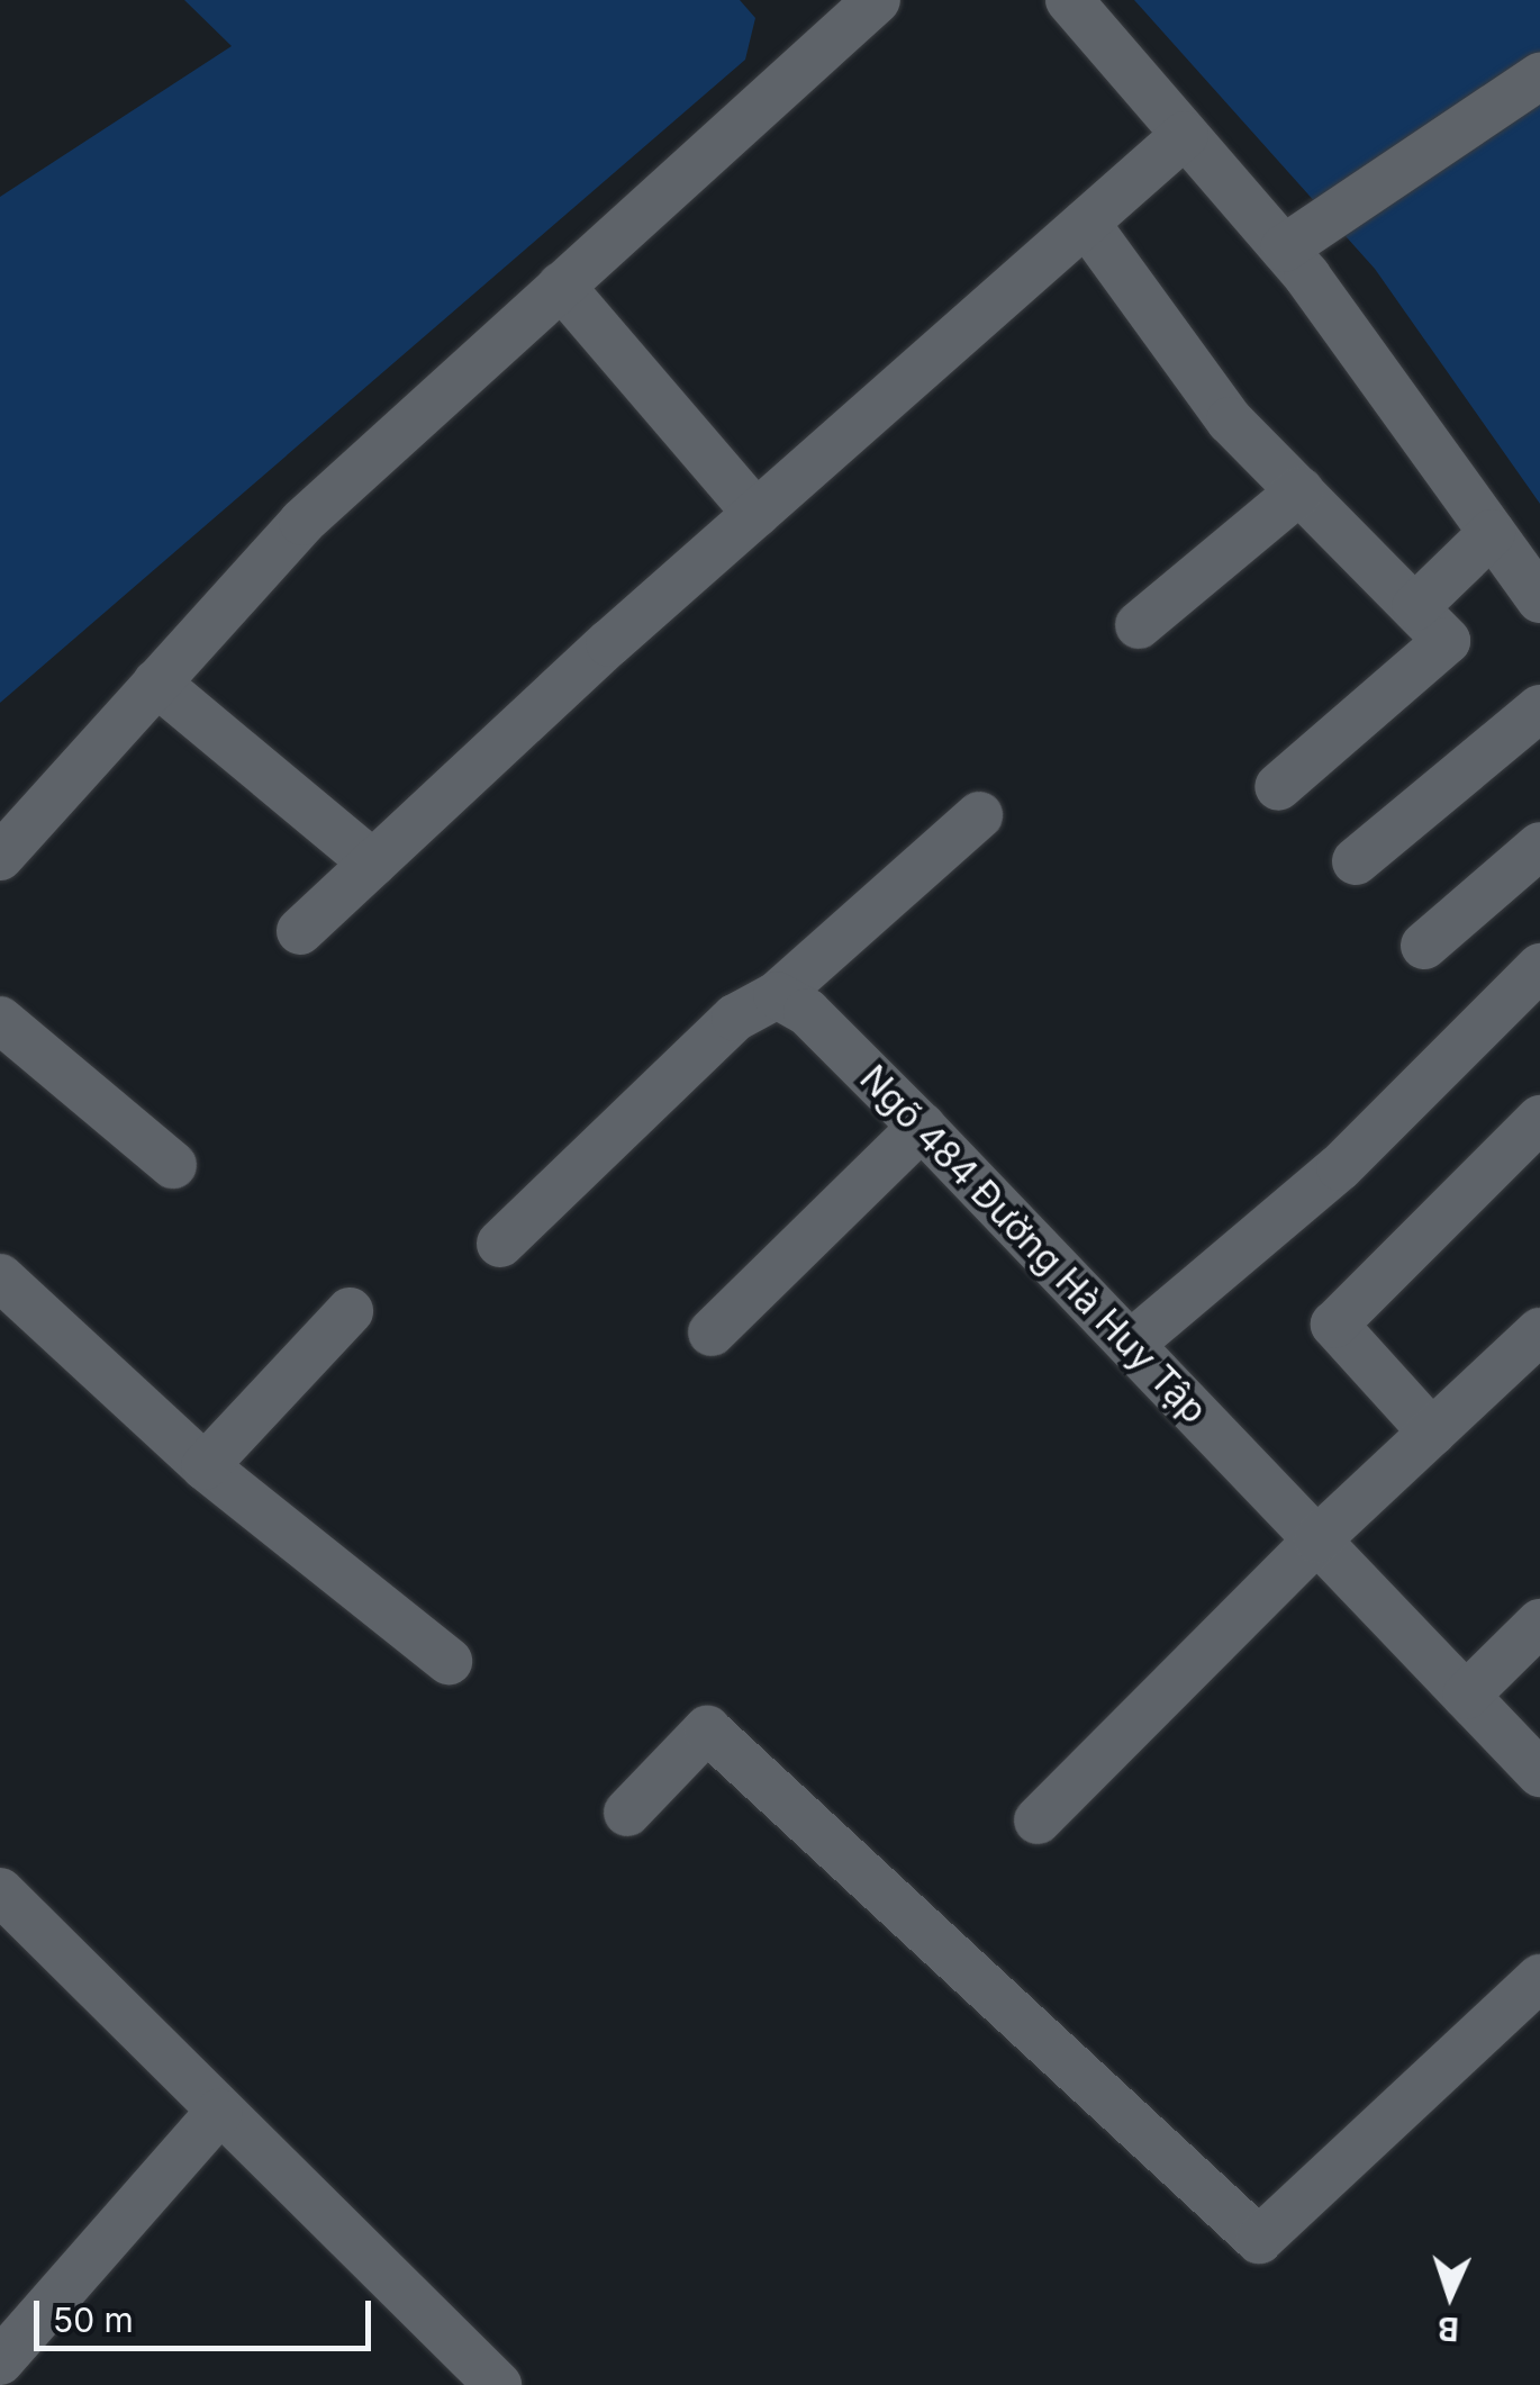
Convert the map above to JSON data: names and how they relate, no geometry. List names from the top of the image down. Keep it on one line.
{"streets":{"street":["Ngõ 484 Đường Hà Huy Tập"]},"scale_bar":"50 m","north":"bottom"}
